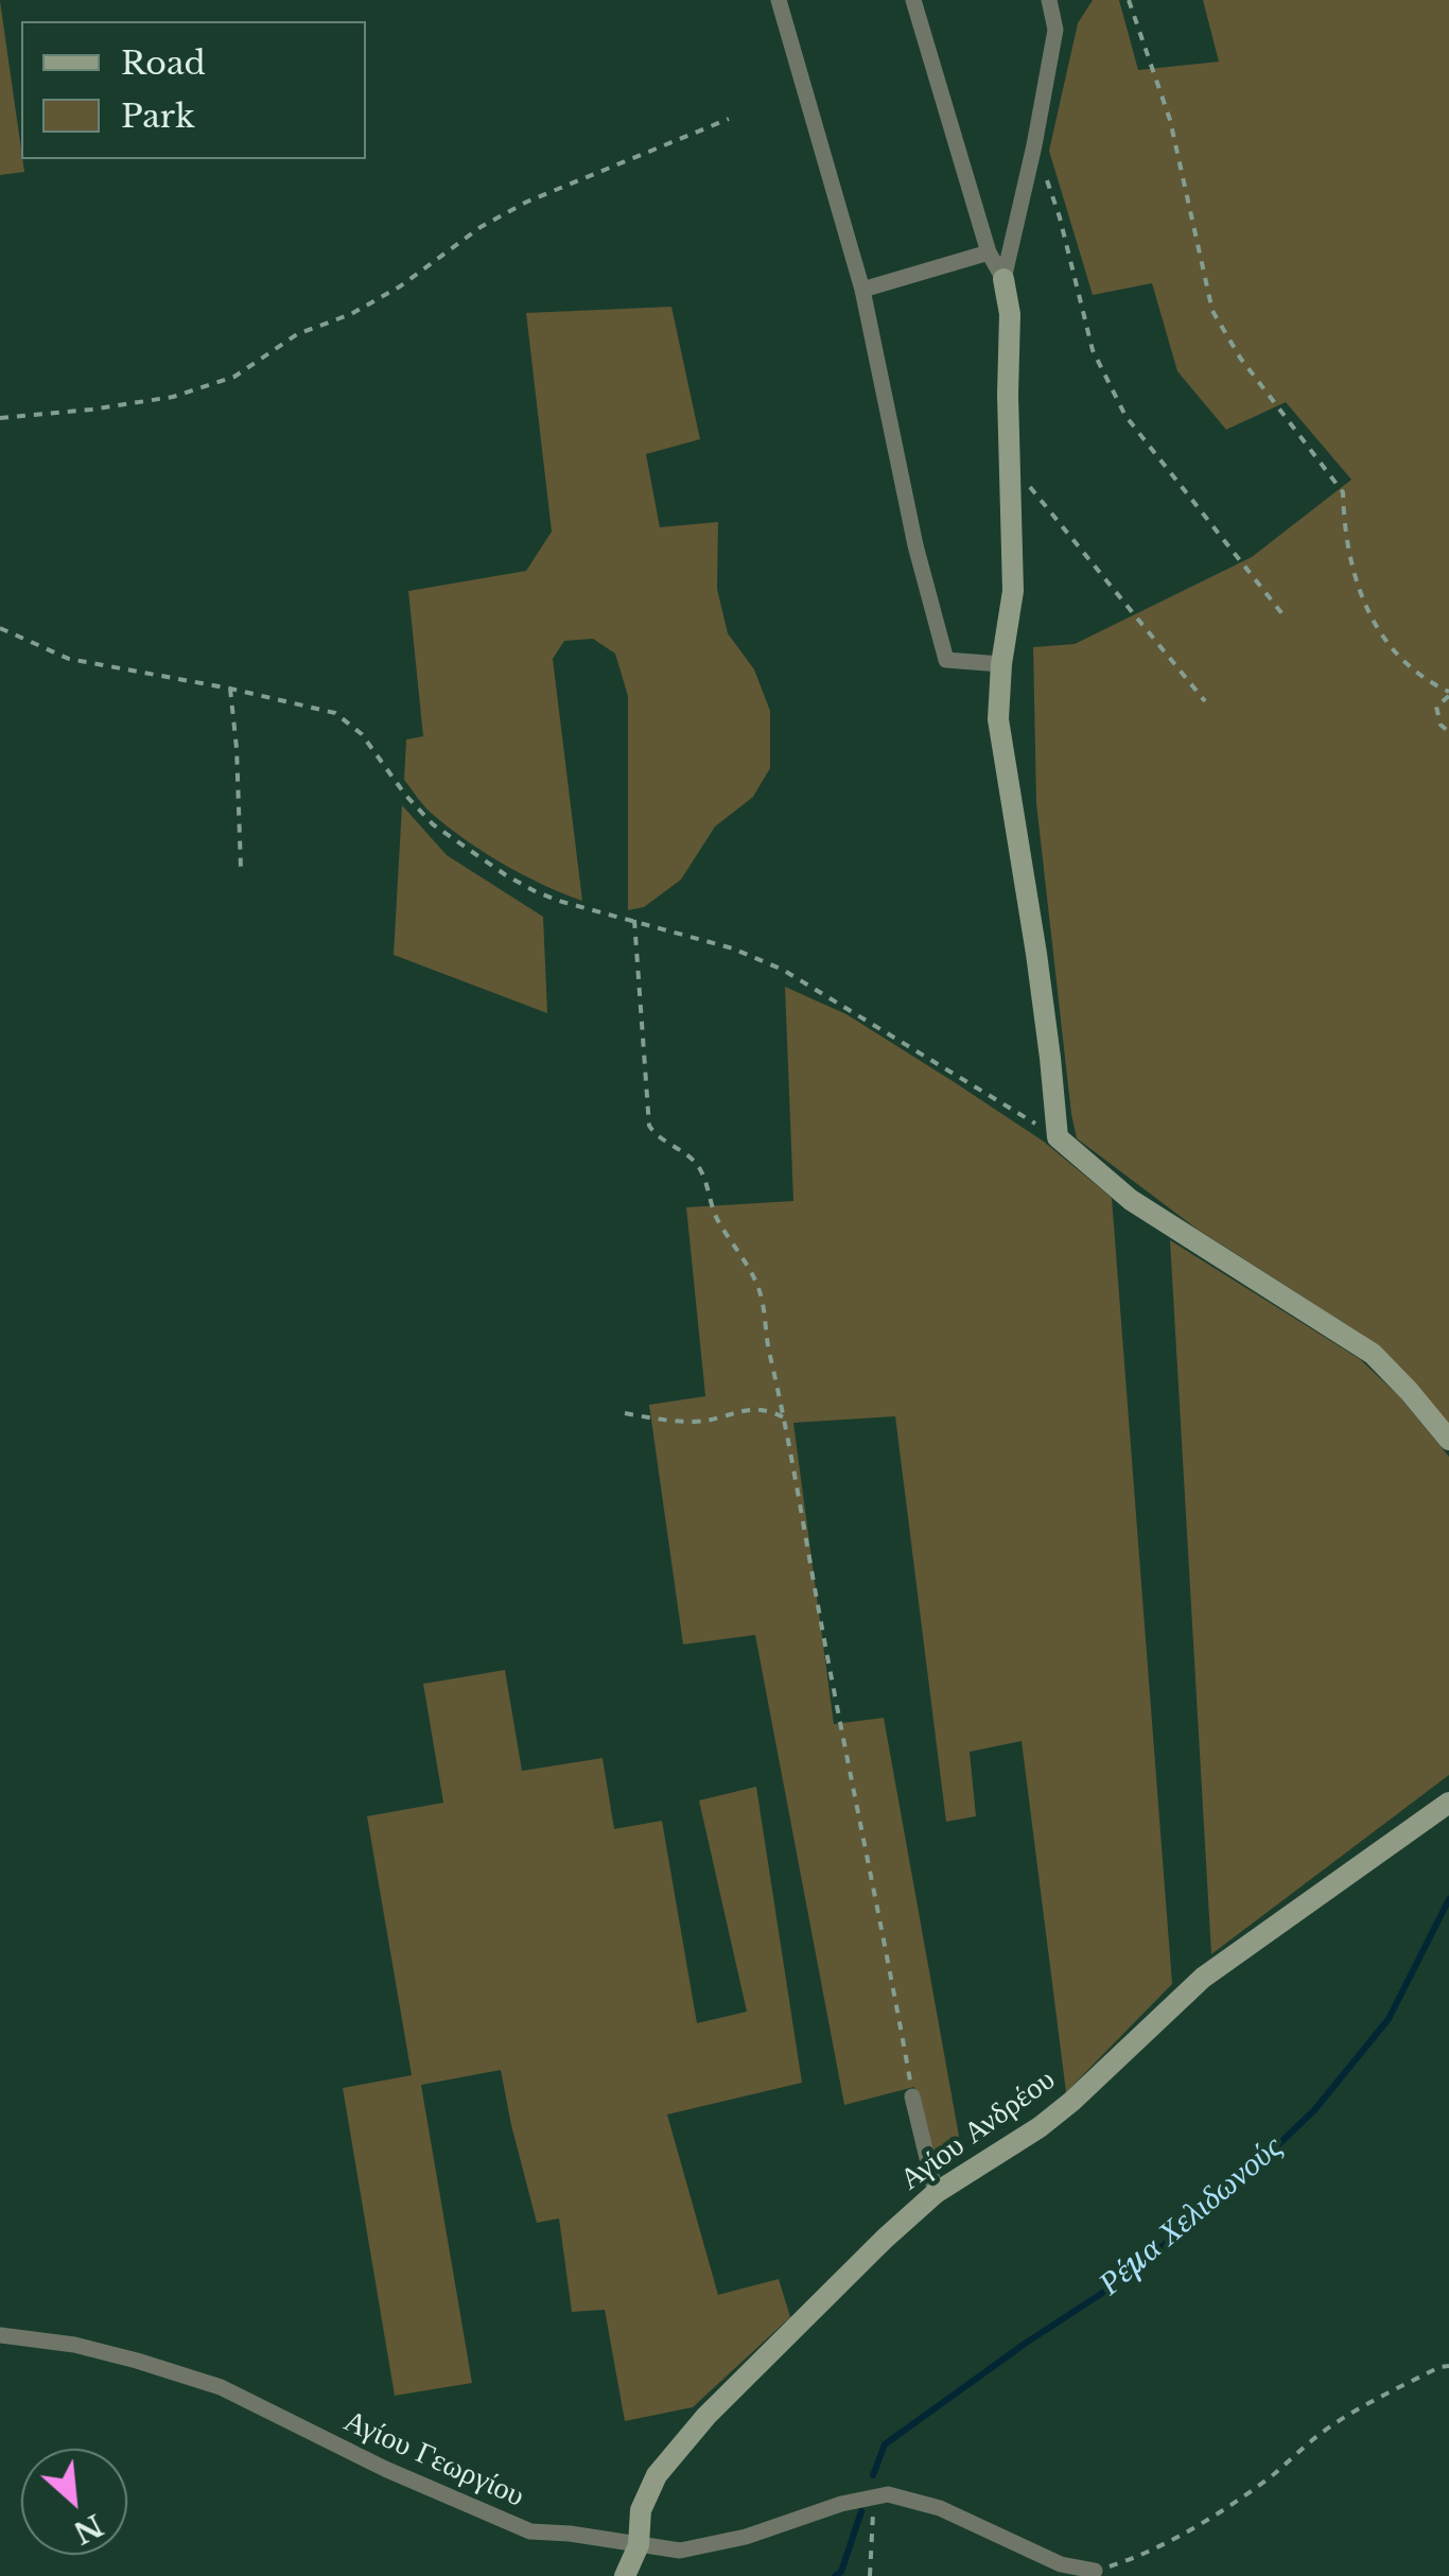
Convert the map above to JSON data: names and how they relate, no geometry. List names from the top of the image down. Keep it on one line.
{"streets":{"street":["Αγίου Ανδρέου","Αγίου Γεωργίου"]},"crossings":[["Αγίου Ανδρέου","Αγίου Γεωργίου"]],"water":["Ρέμα Χελιδωνούς"],"legend":["Road","Park"],"north":"bottom right"}
